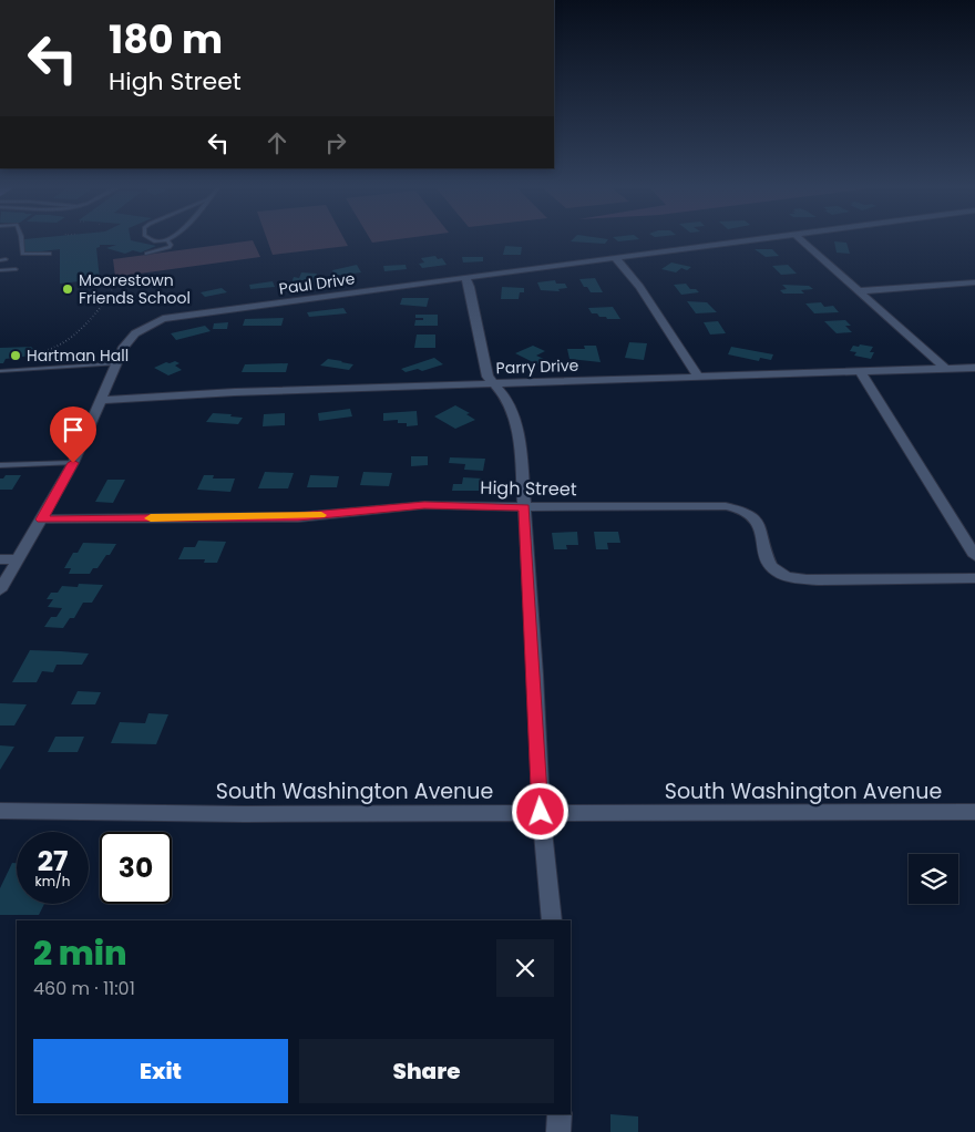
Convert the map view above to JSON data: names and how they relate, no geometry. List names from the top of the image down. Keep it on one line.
{"streets":{"street":["Paul Drive","Parry Drive","High Street","South Washington Avenue"]},"places":["Moorestown Friends School","Hartman Hall"],"page":{"turn":["180 m","High Street"],"speed":"27 km/h","limit":"30","heading":["2 min","460 m · 11:01"],"buttons":["Exit","Share"]}}
